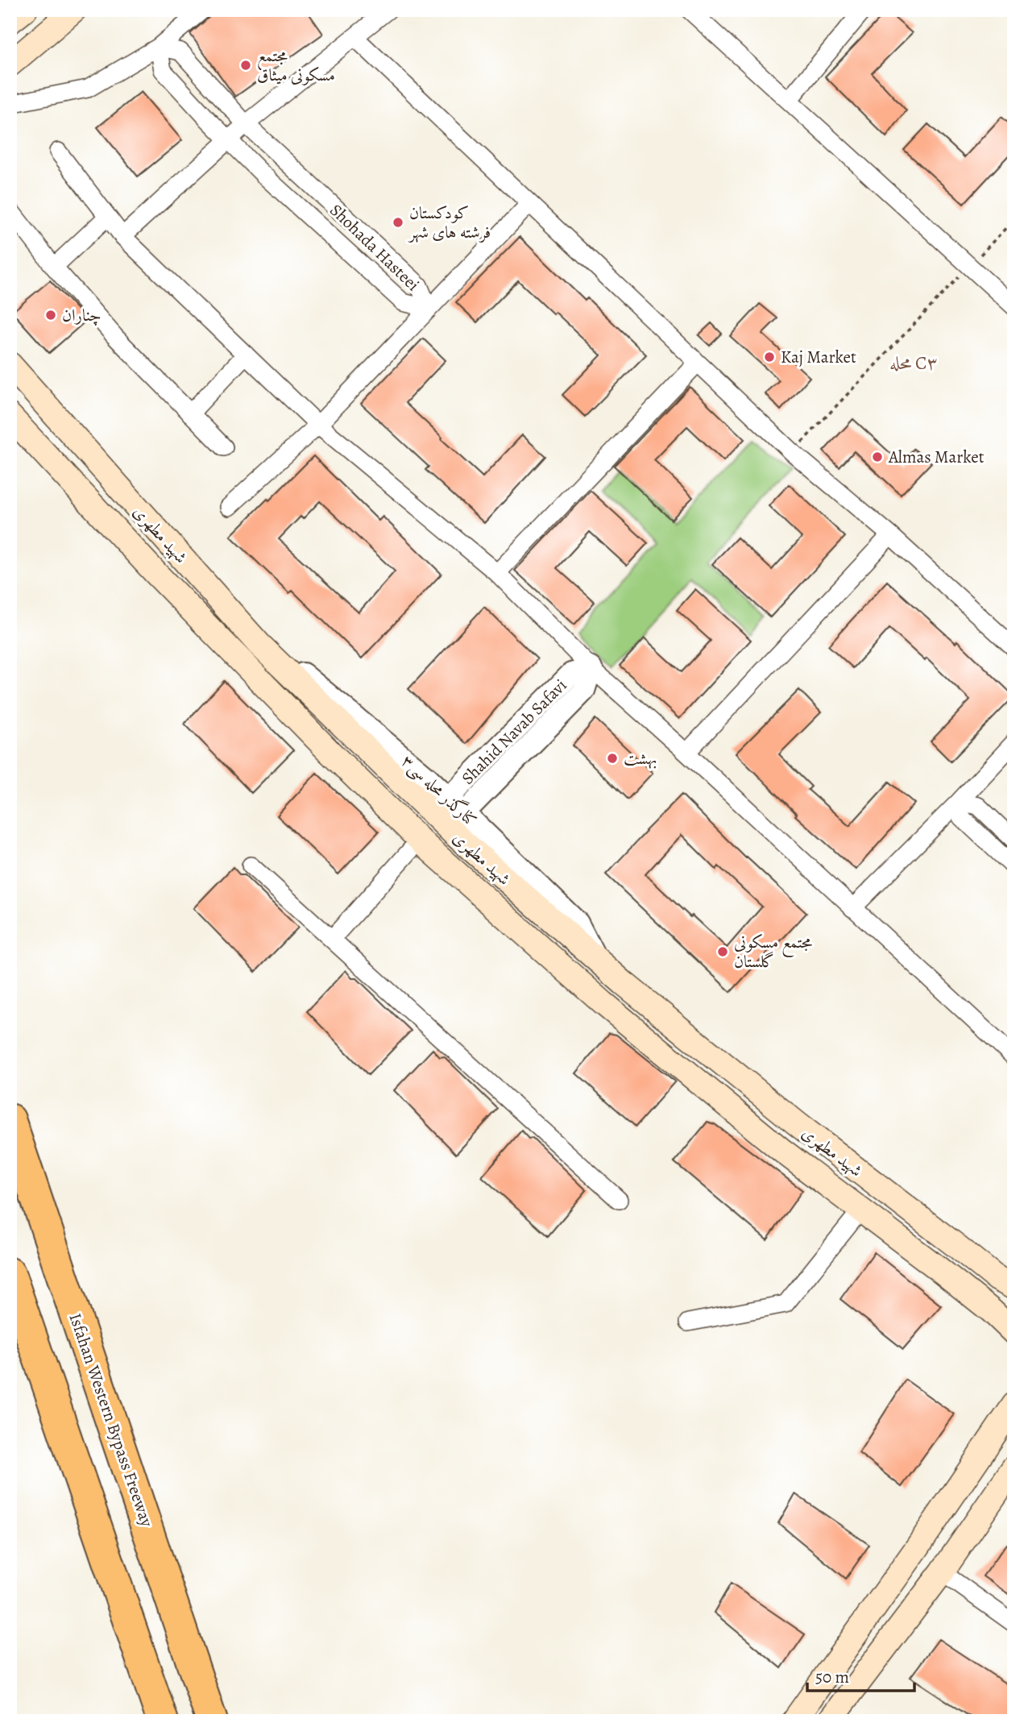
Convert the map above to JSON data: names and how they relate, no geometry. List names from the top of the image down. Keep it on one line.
{"streets":{"highway":["Isfahan Western Bypass Freeway"],"main road":["شهید مطهری"],"street":["Shohada Hasteei","Shahid Navab Safavi","کنارگذر محله سی۳"]},"crossings":[["شهید مطهری","کنارگذر محله سی۳"],["Shahid Navab Safavi","کنارگذر محله سی۳"]],"districts":["محله C۳"],"places":["مجتمع مسکونی میثاق","کودکستان فرشته های شهر","چناران","Kaj Market","Almas Market","بهشت","مجتمع مسکونی گلستان"],"scale_bar":"50 m"}
